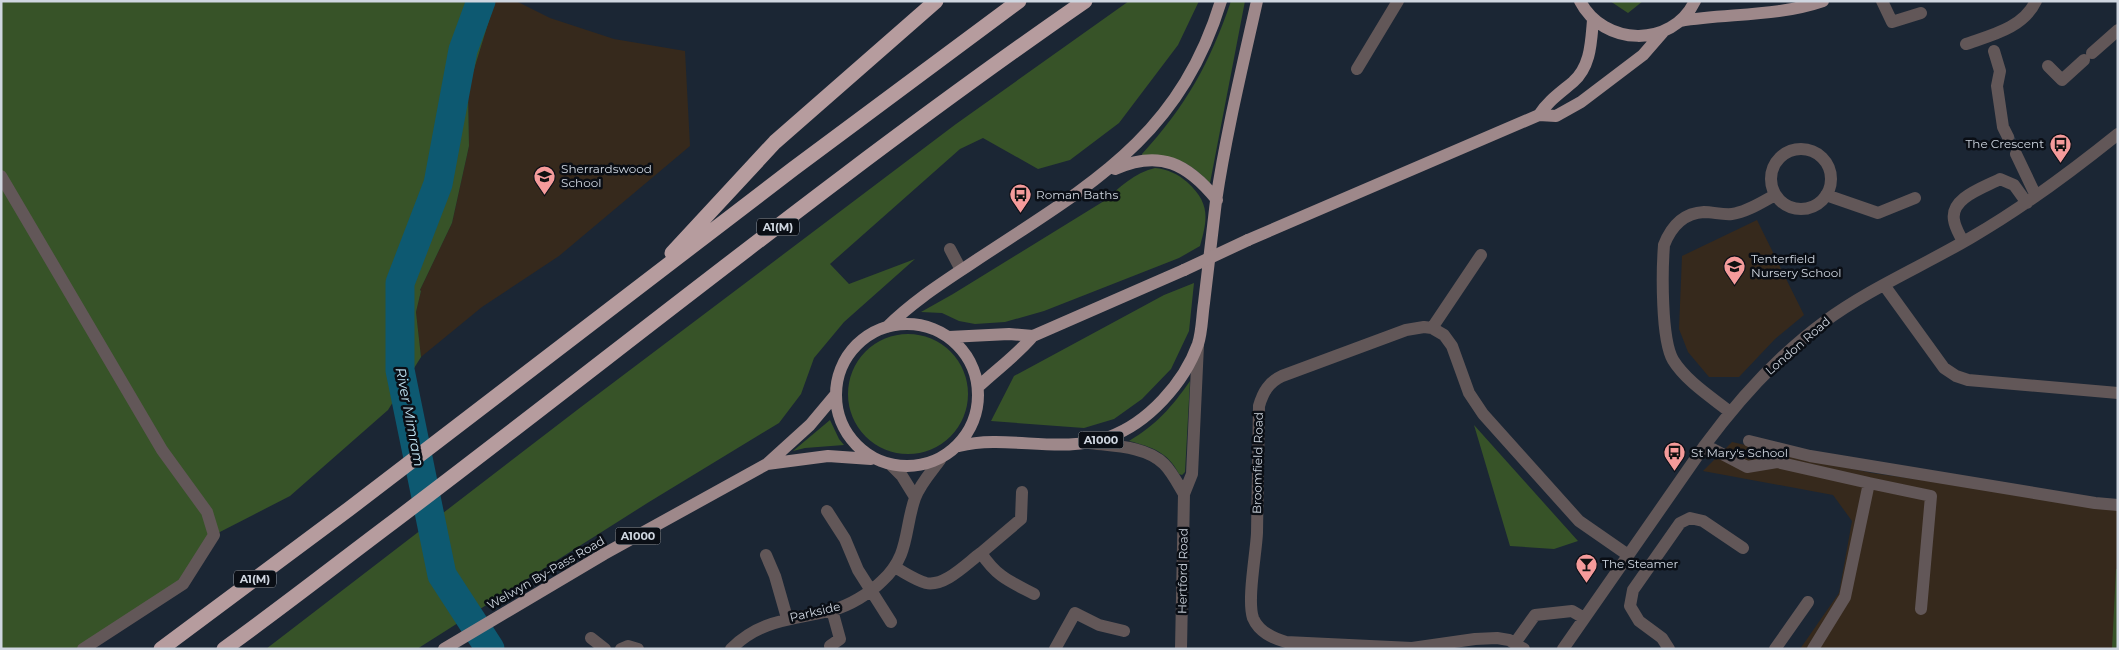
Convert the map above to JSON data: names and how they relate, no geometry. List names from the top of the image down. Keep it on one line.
{"streets":{"highway":["A1(M)"],"main road":["A1000","Welwyn By-Pass Road"],"street":["London Road","Broomfield Road","Hertford Road","Parkside"]},"crossings":[["A1000","Hertford Road"],["A1000","Welwyn By-Pass Road"],["A1000","Parkside"],["Welwyn By-Pass Road","Parkside"]],"water":["River Mimram"],"places":{"bus stop":["The Crescent","Roman Baths","St Mary's School"],"school or university":["Sherrardswood School","Tenterfield Nursery School"],"bar":["The Steamer"]}}
